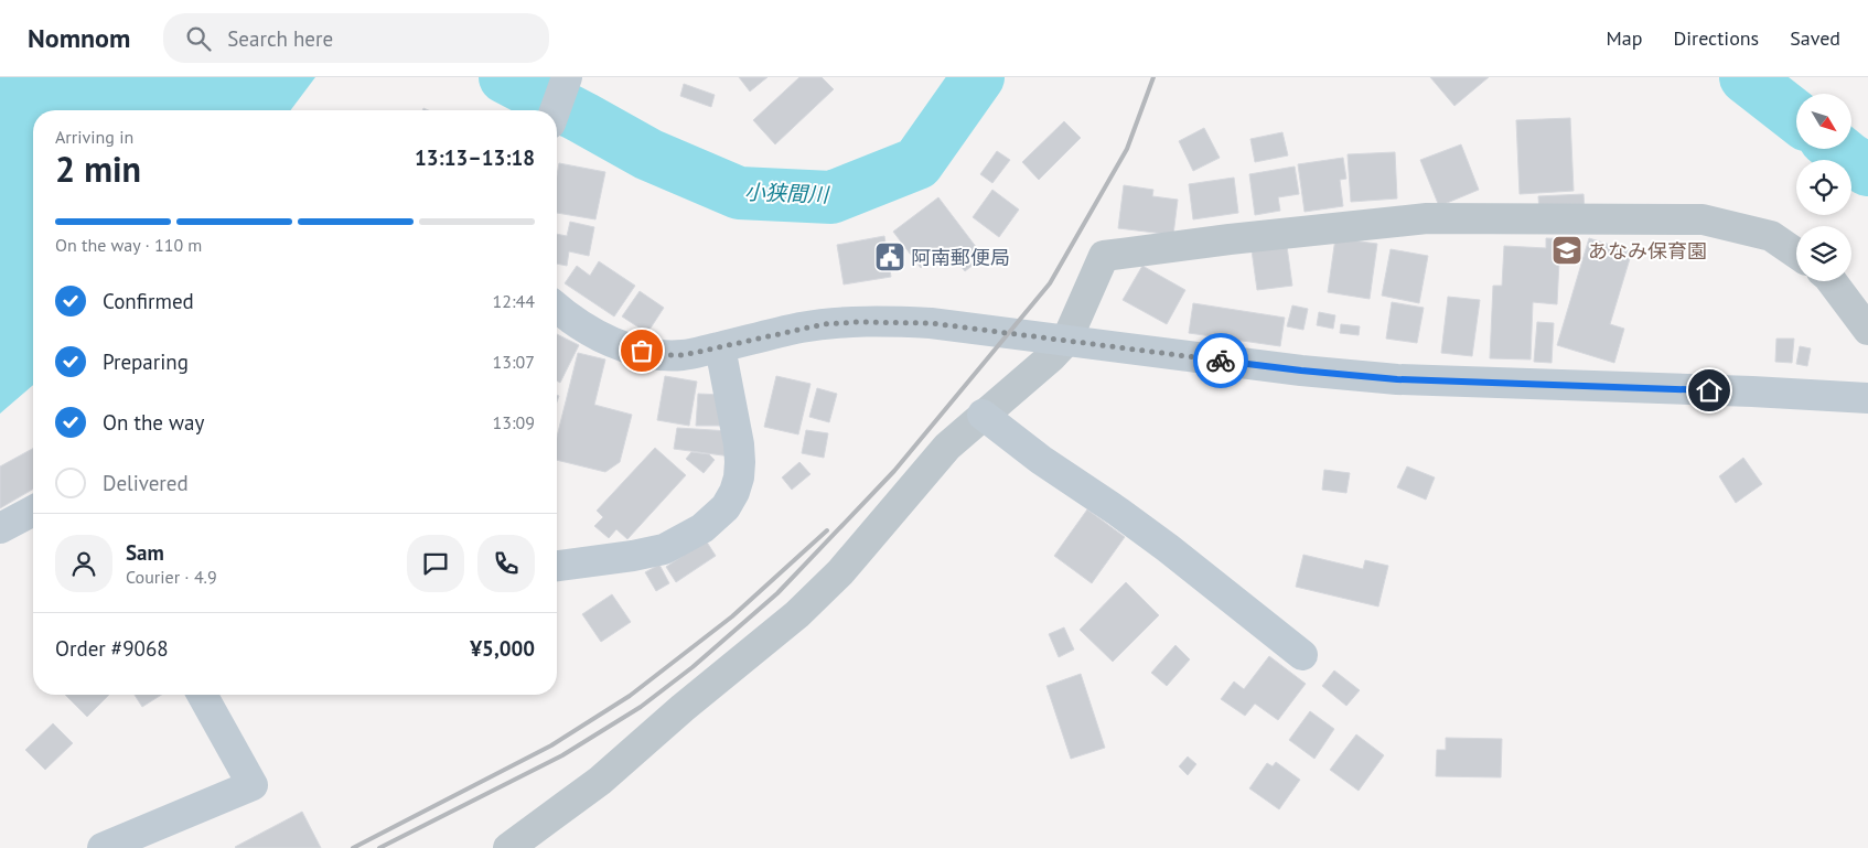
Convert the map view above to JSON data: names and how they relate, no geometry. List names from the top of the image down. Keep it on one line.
{"water":["小狭間川"],"places":{"school or university":["あなみ保育園"],"public building":["阿南郵便局"]},"north":"bottom right","page":{"header":"Nomnom","search":"Search here","nav":["Map","Directions","Saved"],"heading":["2 min","Arriving in","13:13–13:18"],"panel":["Sam","Courier · 4.9","Order #9068","¥5,000"],"bar":"On the way · 110 m","list":[["Confirmed","12:44"],["Preparing","13:07"],["On the way","13:09"],"Delivered"]}}
